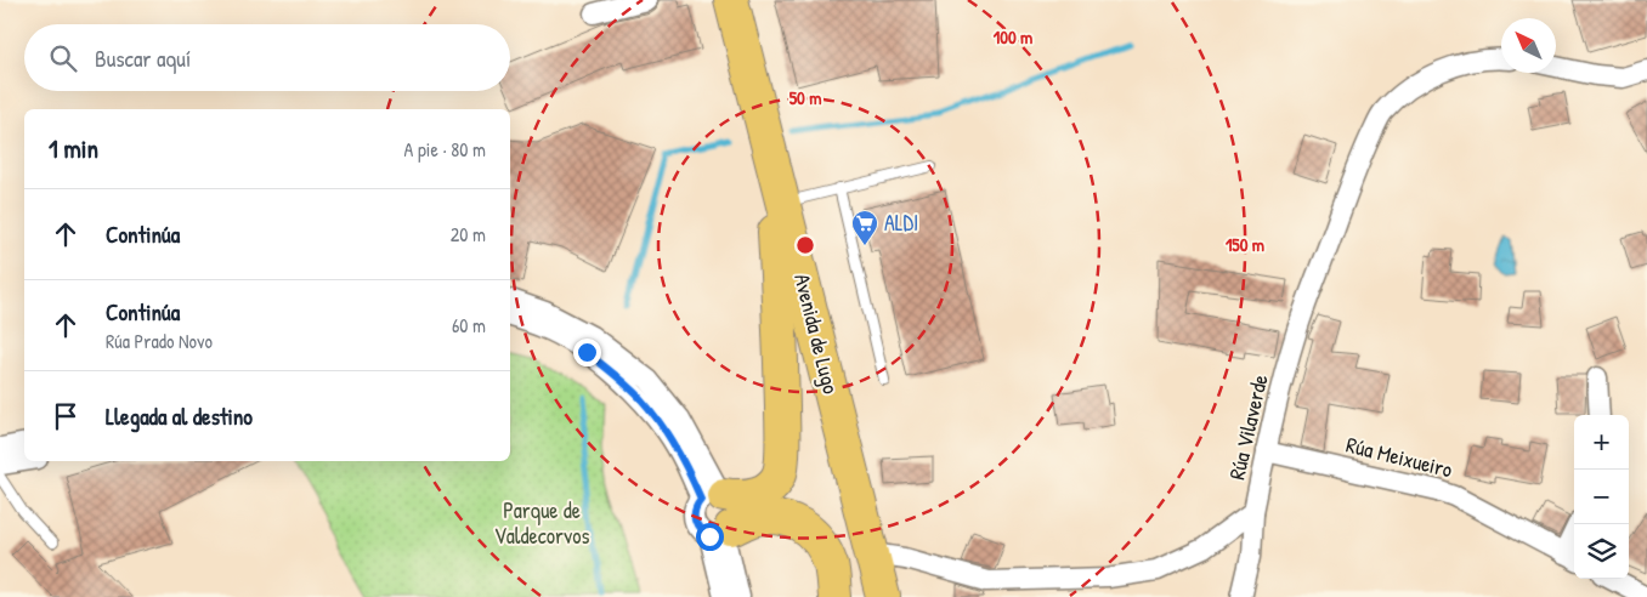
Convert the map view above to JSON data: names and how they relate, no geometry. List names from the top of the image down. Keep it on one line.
{"streets":{"highway":["Avenida de Lugo"],"street":["Rúa Vilaverde","Rúa Meixueiro"]},"crossings":[["Avenida de Lugo","Rúa Vilaverde"],["Rúa Vilaverde","Rúa Meixueiro"]],"parks":["Parque de Valdecorvos"],"places":{"supermarket":["ALDI"]},"north":"top left","page":{"search":"Buscar aquí","heading":["1 min","A pie · 80 m"],"list":[["Continúa","20 m"],["Continúa","Rúa Prado Novo","60 m"],"Llegada al destino"],"map_buttons":["+","−"]},"rings":["100 m","50 m","150 m"]}
